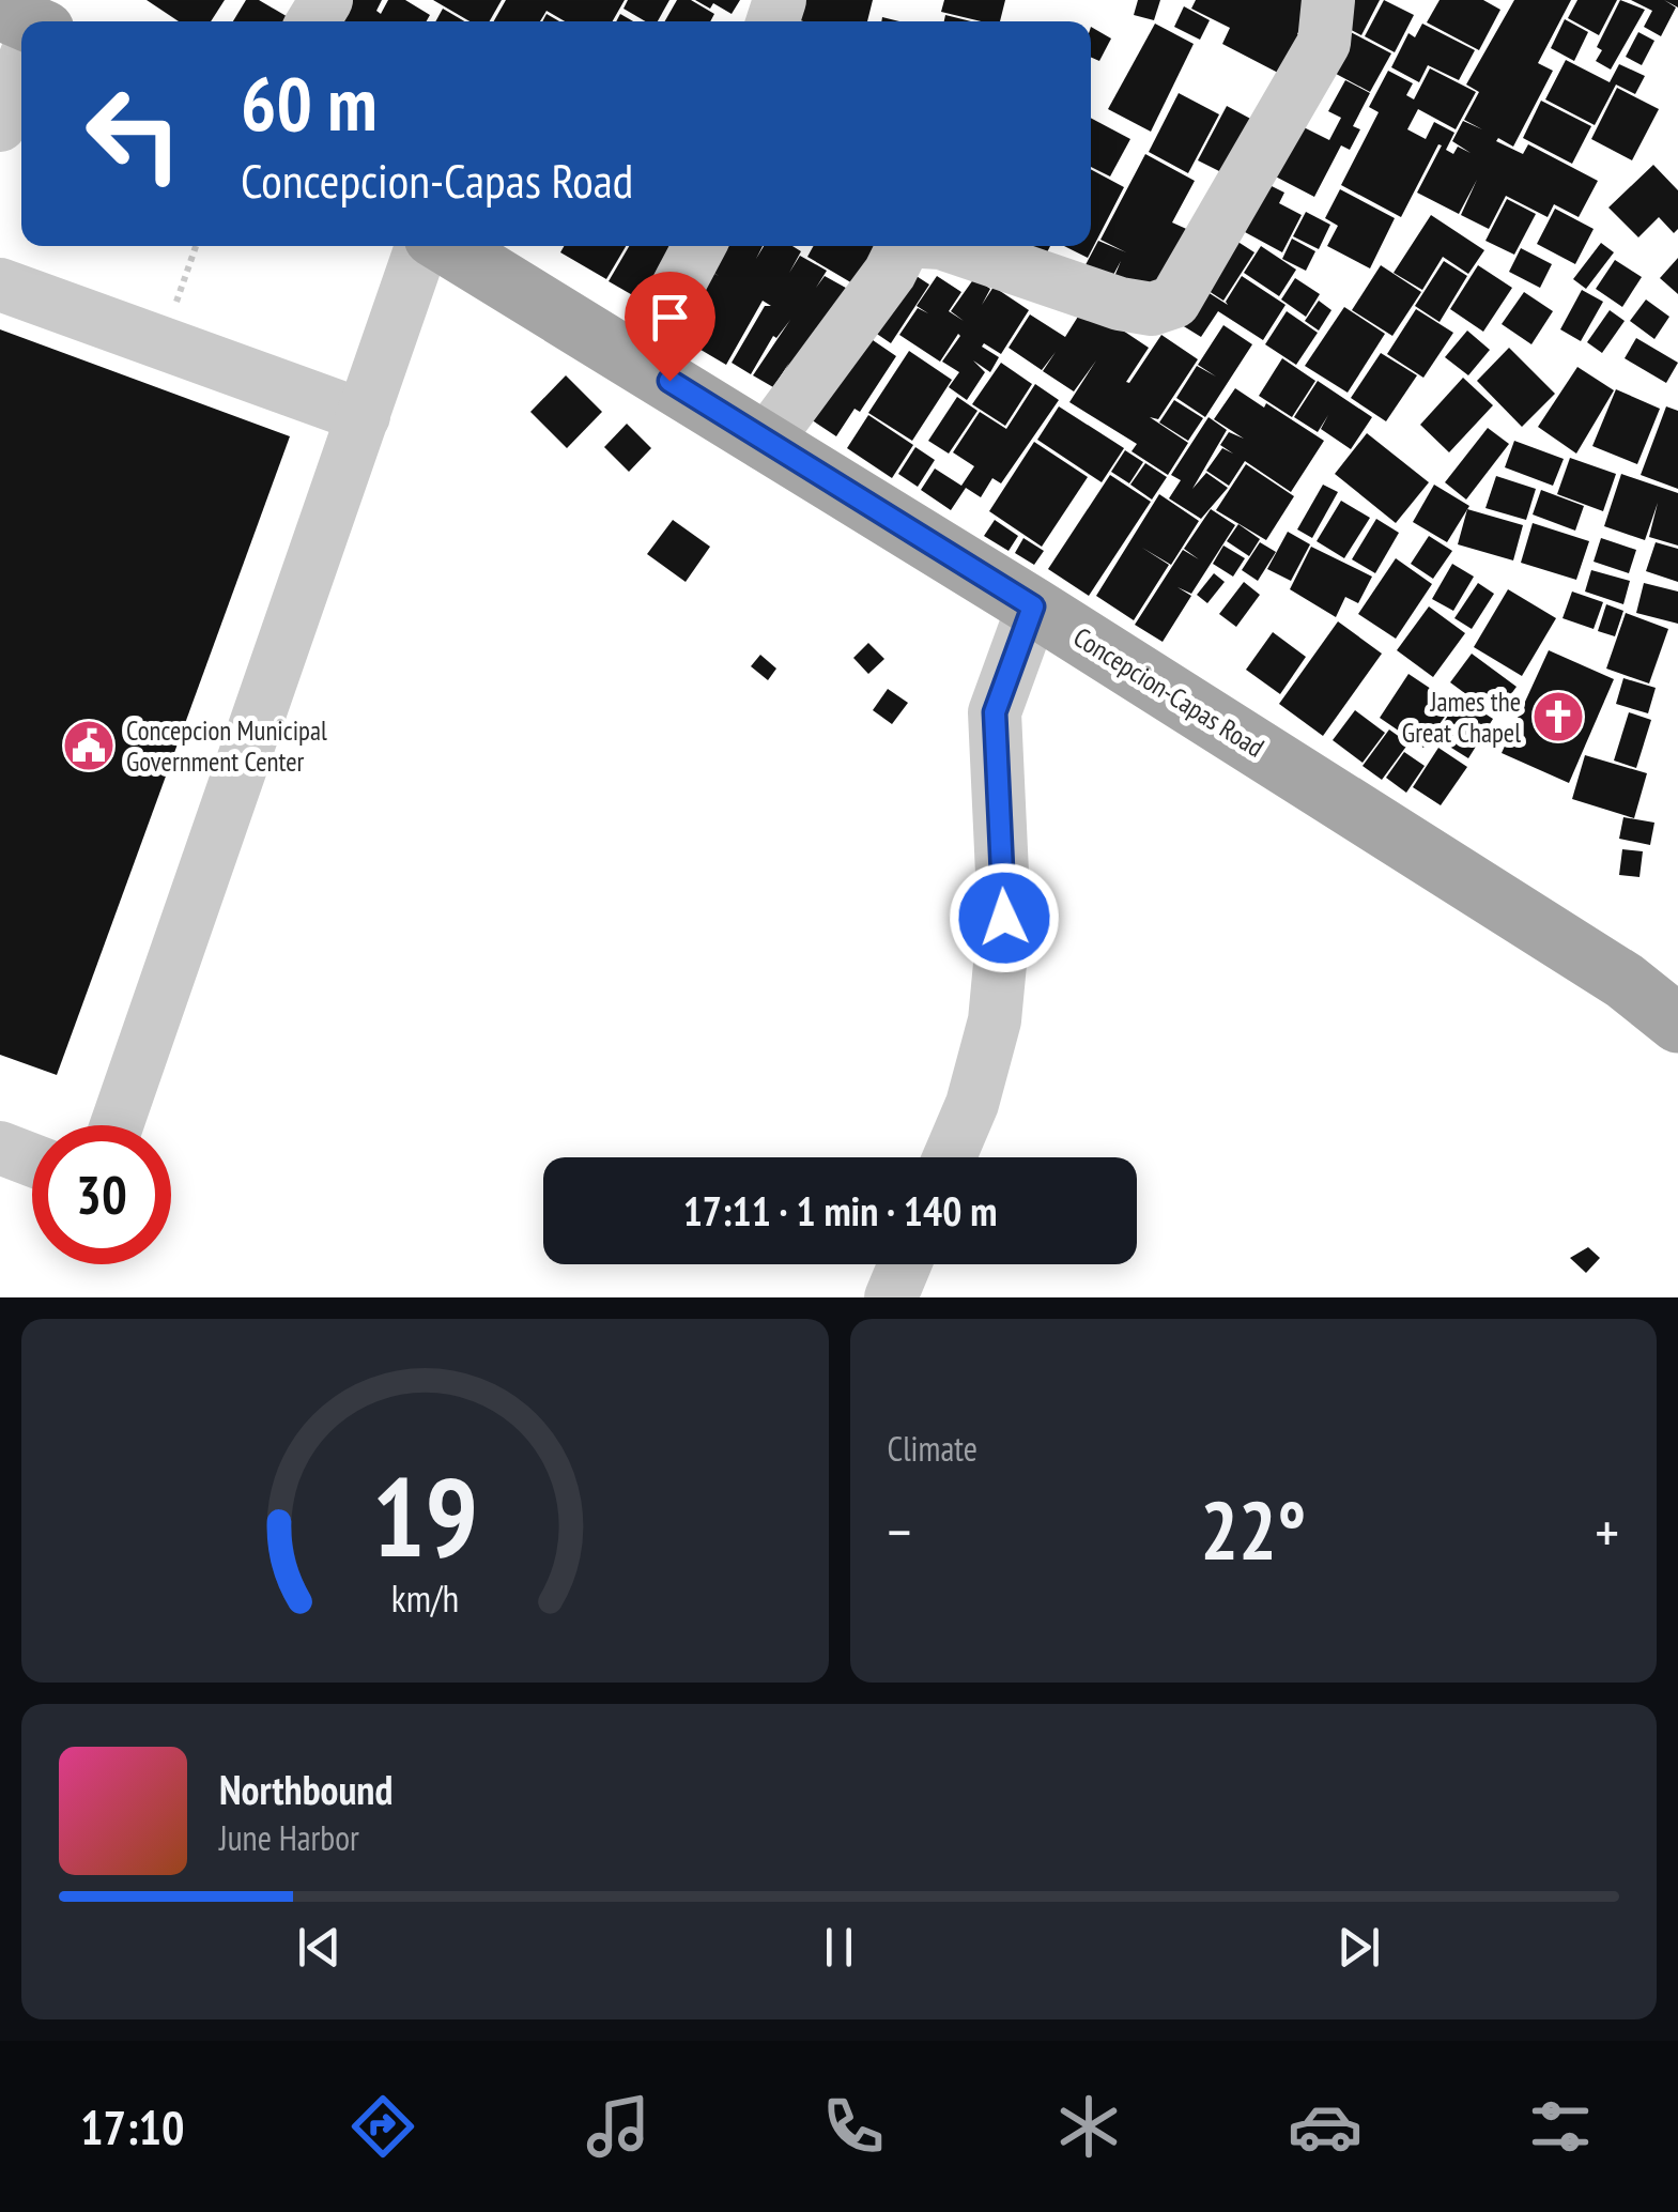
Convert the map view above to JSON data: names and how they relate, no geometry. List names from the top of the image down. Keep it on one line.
{"streets":{"main road":["Concepcion-Capas Road"]},"places":{"church":["James the Great Chapel"],"public building":["Concepcion Municipal Government Center"]},"page":{"turn":["60 m","Concepcion-Capas Road"],"limit":"30","trip":"17:11 · 1 min · 140 m","tile":"Climate","heat":["−","22°","+"],"song":["Northbound","June Harbor"],"tabs":"17:10","gauge":["19","km/h"]}}
